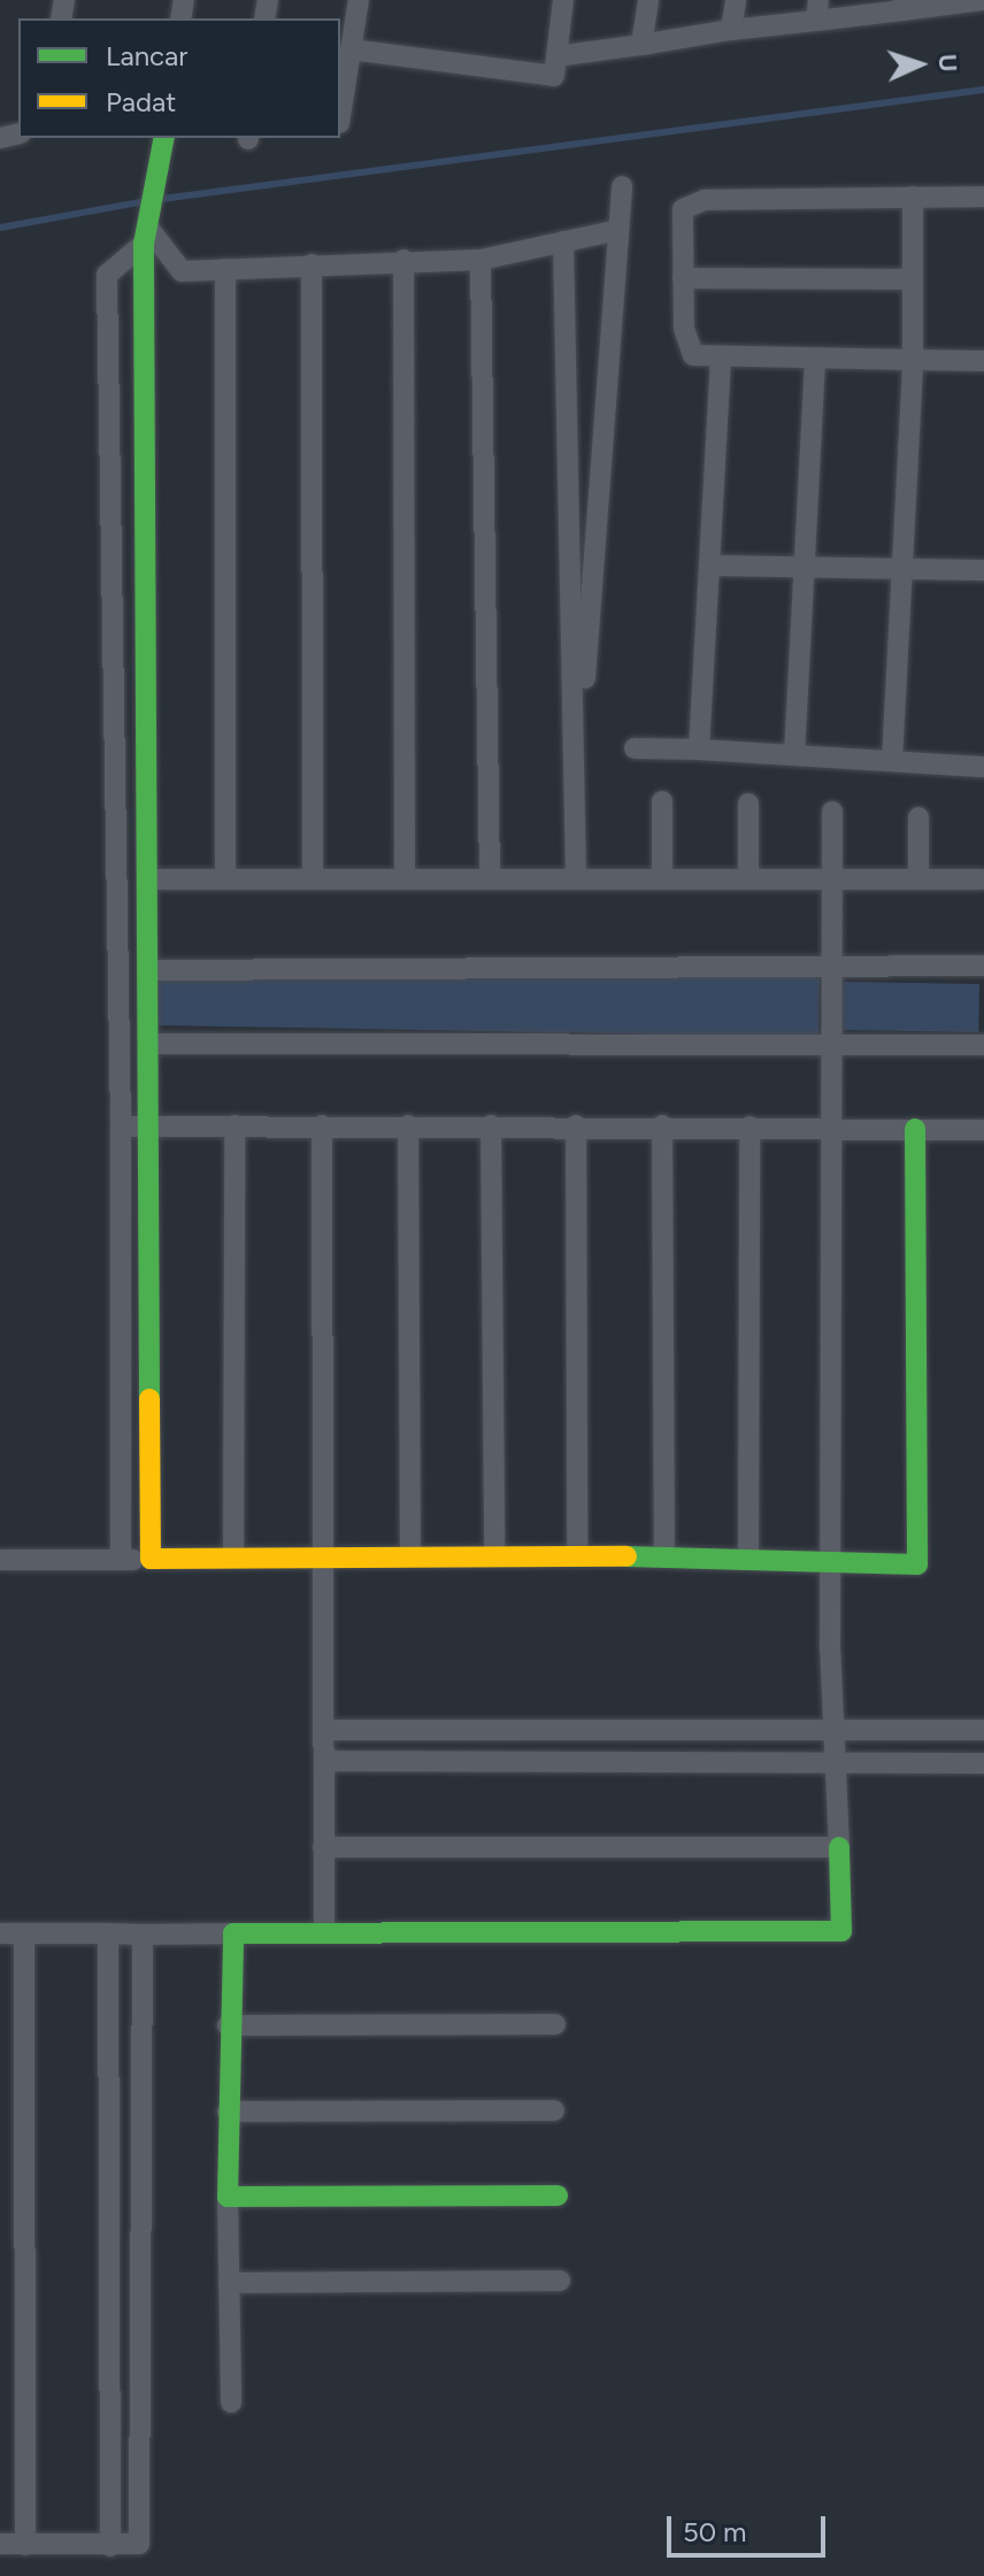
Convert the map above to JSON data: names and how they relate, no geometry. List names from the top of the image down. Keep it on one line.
{"legend":["Lancar","Padat"],"scale_bar":"50 m","north":"right"}
